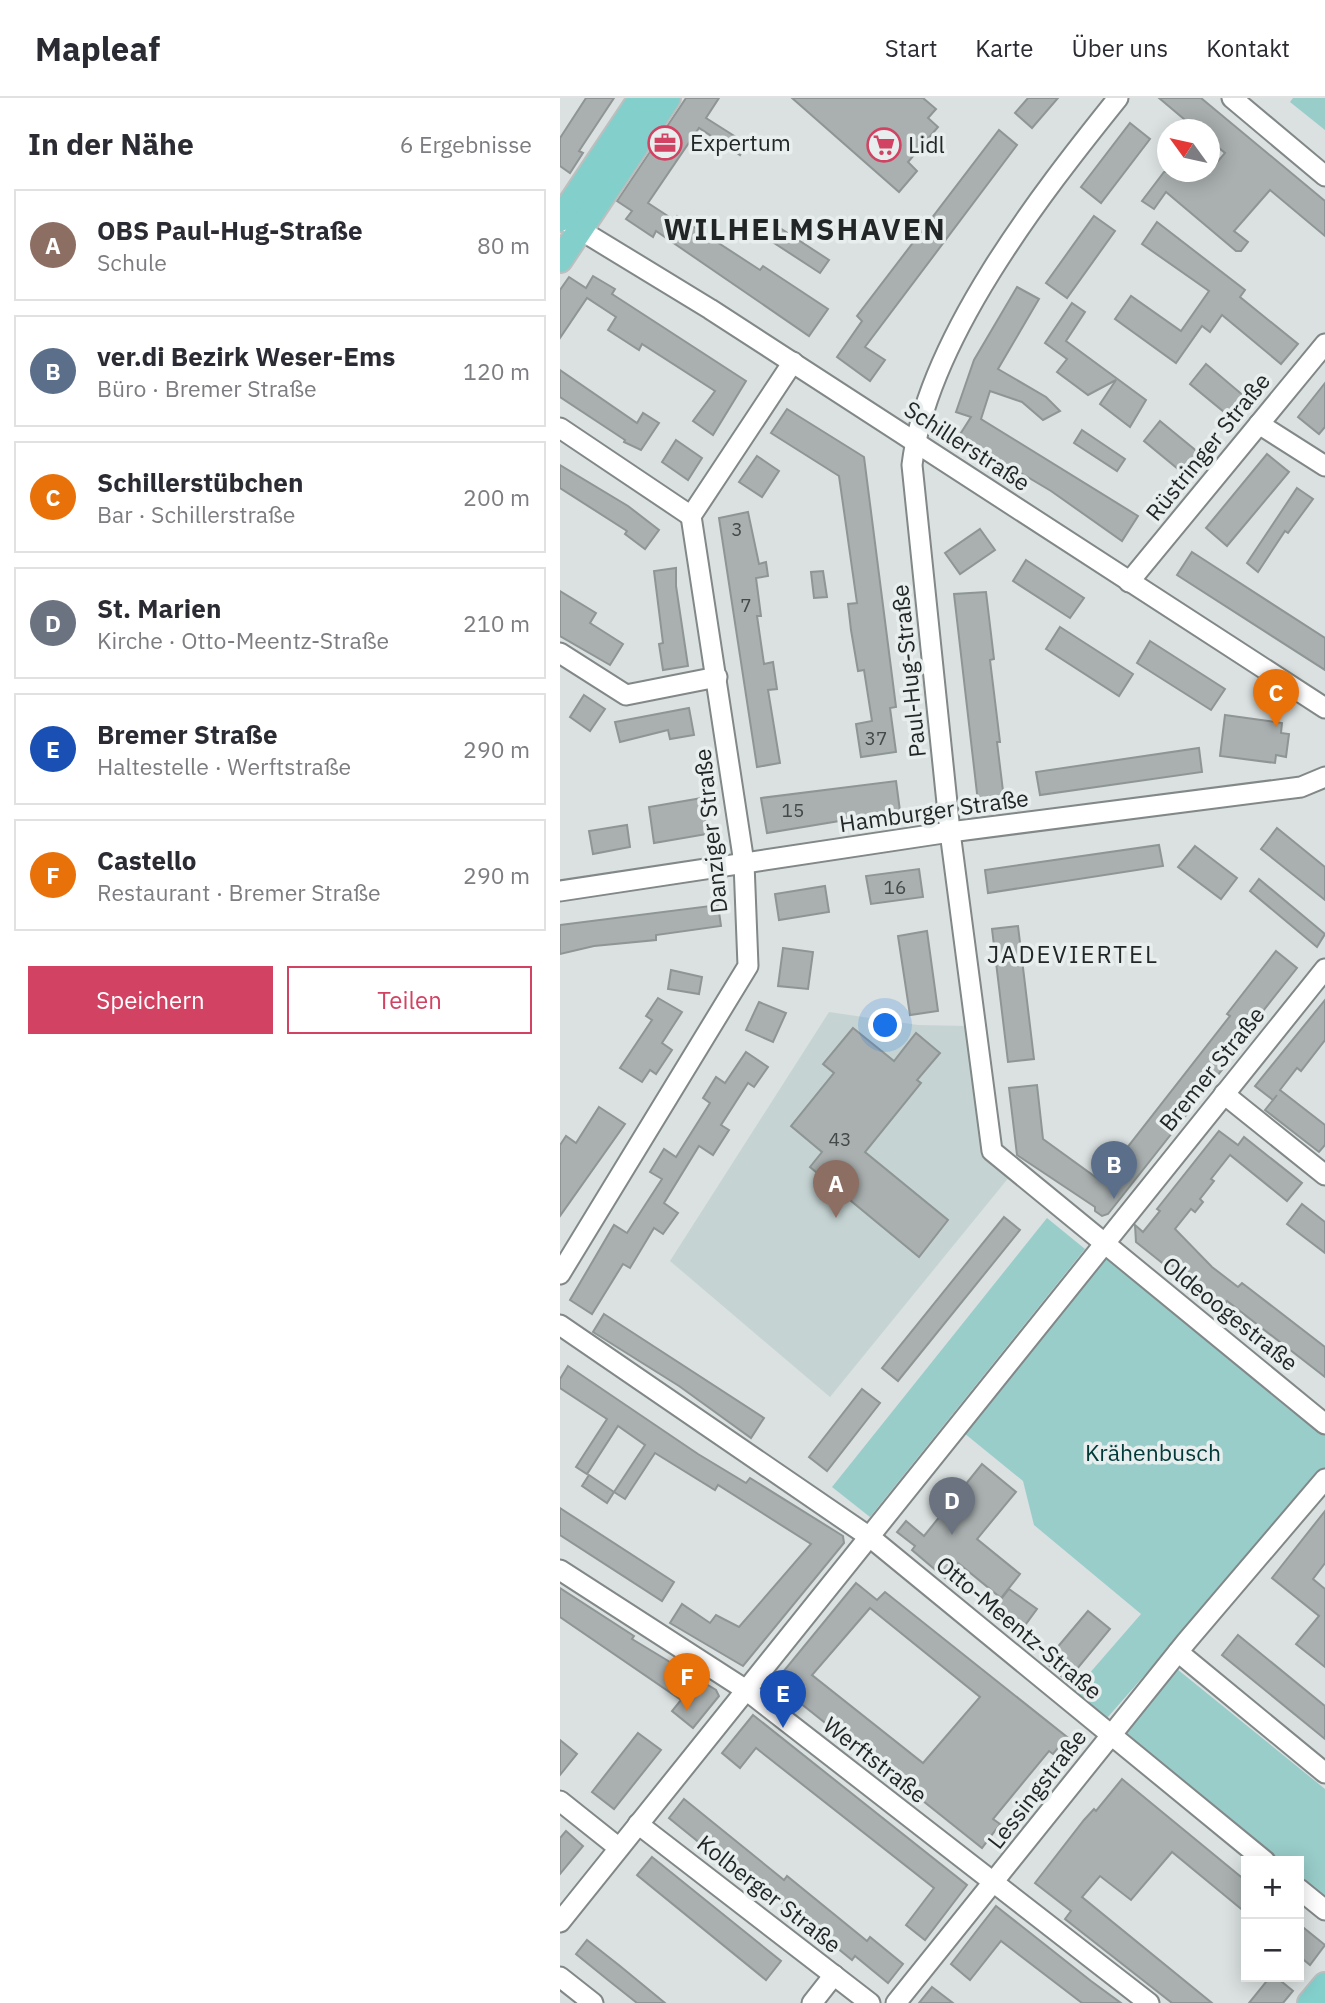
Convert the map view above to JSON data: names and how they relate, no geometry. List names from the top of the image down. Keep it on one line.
{"streets":{"street":["Schillerstraße","Rüstringer Straße","Paul-Hug-Straße","Hamburger Straße","Danziger Straße","Bremer Straße","Oldeoogestraße","Otto-Meentz-Straße","Werftstraße","Lessingstraße","Kolberger Straße"]},"crossings":[["Schillerstraße","Rüstringer Straße"],["Schillerstraße","Paul-Hug-Straße"],["Paul-Hug-Straße","Hamburger Straße"],["Paul-Hug-Straße","Bremer Straße"],["Paul-Hug-Straße","Oldeoogestraße"],["Hamburger Straße","Danziger Straße"],["Bremer Straße","Oldeoogestraße"],["Bremer Straße","Otto-Meentz-Straße"],["Bremer Straße","Werftstraße"],["Bremer Straße","Kolberger Straße"],["Otto-Meentz-Straße","Lessingstraße"],["Werftstraße","Lessingstraße"]],"districts":["WILHELMSHAVEN","JADEVIERTEL"],"parks":["Krähenbusch"],"places":{"office":["Expertum"],"supermarket":["Lidl"]},"house_numbers":["3","7","37","15","16","43"],"north":"top left","page":{"header":"Mapleaf","nav":["Start","Karte","Über uns","Kontakt"],"heading":["In der Nähe","6 Ergebnisse"],"list":[{"mark":"A","name":"OBS Paul-Hug-Straße","note":"Schule","value":"80 m"},{"mark":"B","name":"ver.di Bezirk Weser-Ems","note":"Büro · Bremer Straße","value":"120 m"},{"mark":"C","name":"Schillerstübchen","note":"Bar · Schillerstraße","value":"200 m"},{"mark":"D","name":"St. Marien","note":"Kirche · Otto-Meentz-Straße","value":"210 m"},{"mark":"E","name":"Bremer Straße","note":"Haltestelle · Werftstraße","value":"290 m"},{"mark":"F","name":"Castello","note":"Restaurant · Bremer Straße","value":"290 m"}],"pins":["C","B","A","D","F","E"],"buttons":["Speichern","Teilen"],"map_buttons":["+","−"]}}
